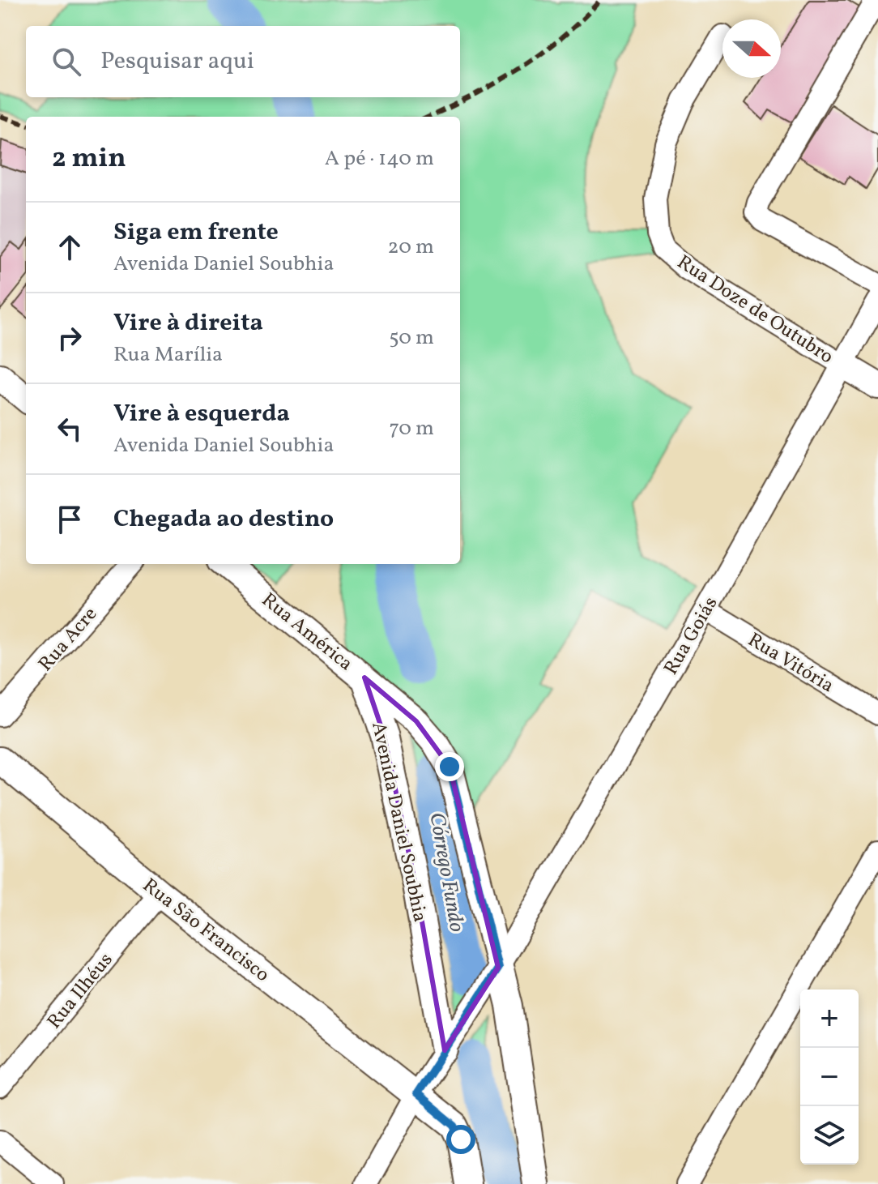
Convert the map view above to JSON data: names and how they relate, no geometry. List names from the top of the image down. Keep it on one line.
{"streets":{"main road":["Rua Doze de Outubro","Rua América","Avenida Daniel Soubhia","Rua São Francisco"],"street":["Rua Goiás","Rua Acre","Rua Vitória","Rua Ilhéus"]},"crossings":[["Rua Doze de Outubro","Rua Goiás"],["Rua América","Avenida Daniel Soubhia"],["Rua Goiás","Rua Vitória"],["Rua Goiás","Avenida Daniel Soubhia"],["Rua Goiás","Rua São Francisco"],["Rua São Francisco","Rua Ilhéus"]],"water":["Córrego Fundo"],"north":"right","page":{"search":"Pesquisar aqui","heading":["2 min","A pé · 140 m"],"list":[["Siga em frente","Avenida Daniel Soubhia","20 m"],["Vire à direita","Rua Marília","50 m"],["Vire à esquerda","Avenida Daniel Soubhia","70 m"],"Chegada ao destino"],"map_buttons":["+","−"]}}
